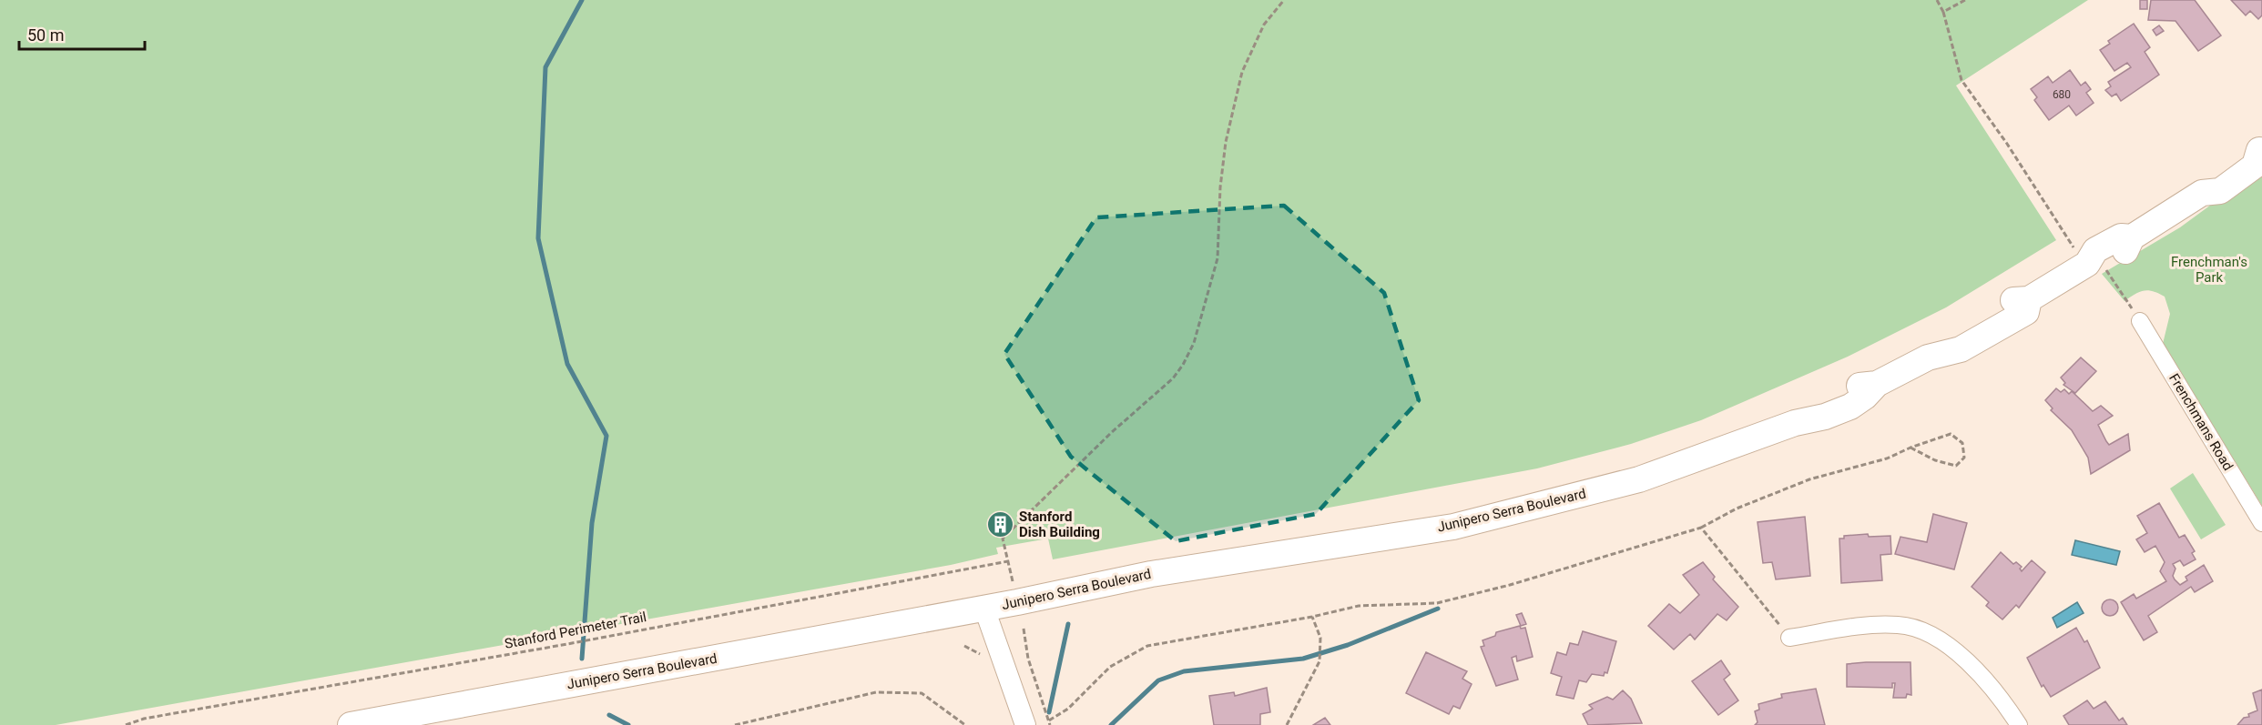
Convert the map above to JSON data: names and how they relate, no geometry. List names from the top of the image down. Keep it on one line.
{"streets":{"main road":["Junipero Serra Boulevard"],"street":["Frenchmans Road"],"path":["Stanford Perimeter Trail"]},"parks":["Frenchman's Park"],"places":{"building":["Stanford Dish Building"]},"house_numbers":["680"],"scale_bar":"50 m"}
